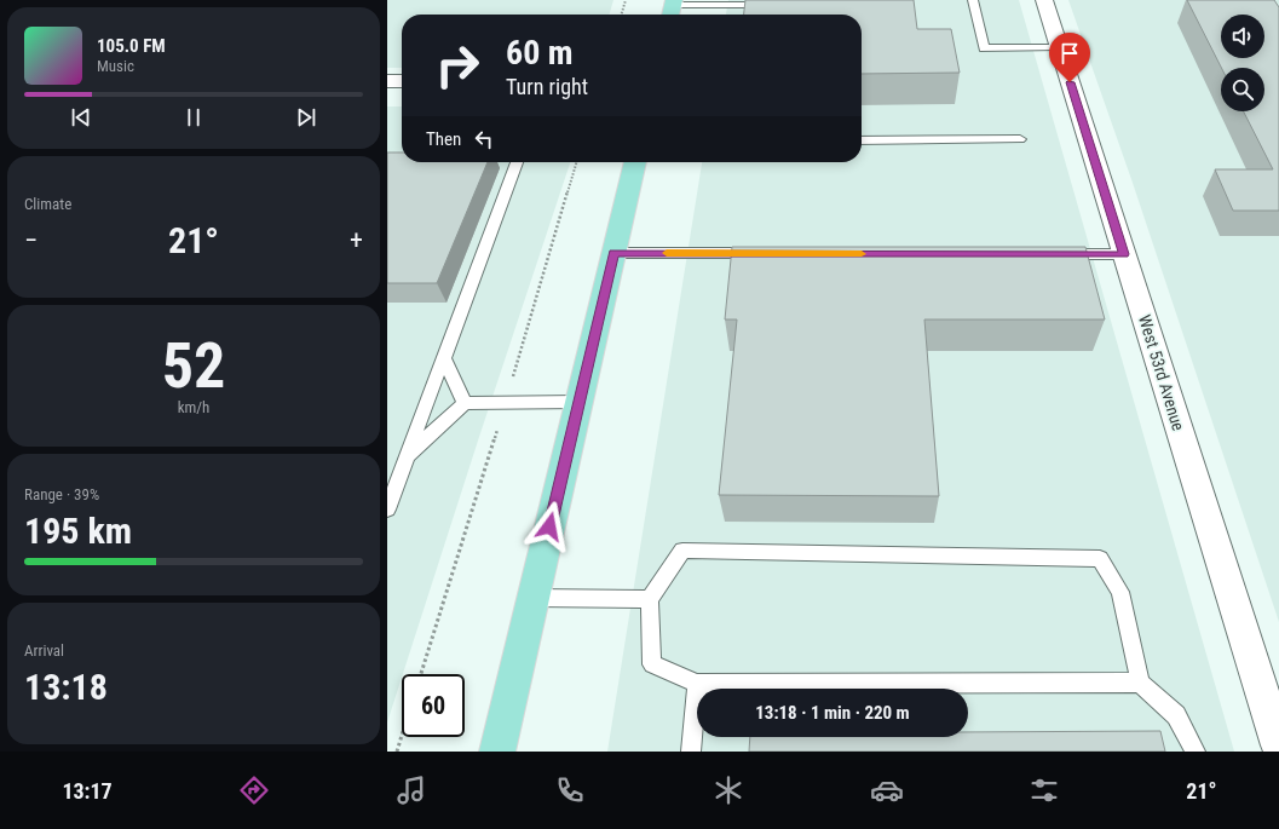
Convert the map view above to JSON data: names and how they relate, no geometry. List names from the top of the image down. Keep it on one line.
{"streets":{"street":["West 53rd Avenue"]},"page":{"turn":["60 m","Turn right"],"song":["105.0 FM","Music"],"then":"Then","tile":["Climate",["52","km/h"],["Range · 39%","195 km"],["Arrival","13:18"]],"heat":["−","21°","+"],"limit":"60","trip":"13:18 · 1 min · 220 m","tabs":["13:17","21°"]}}
